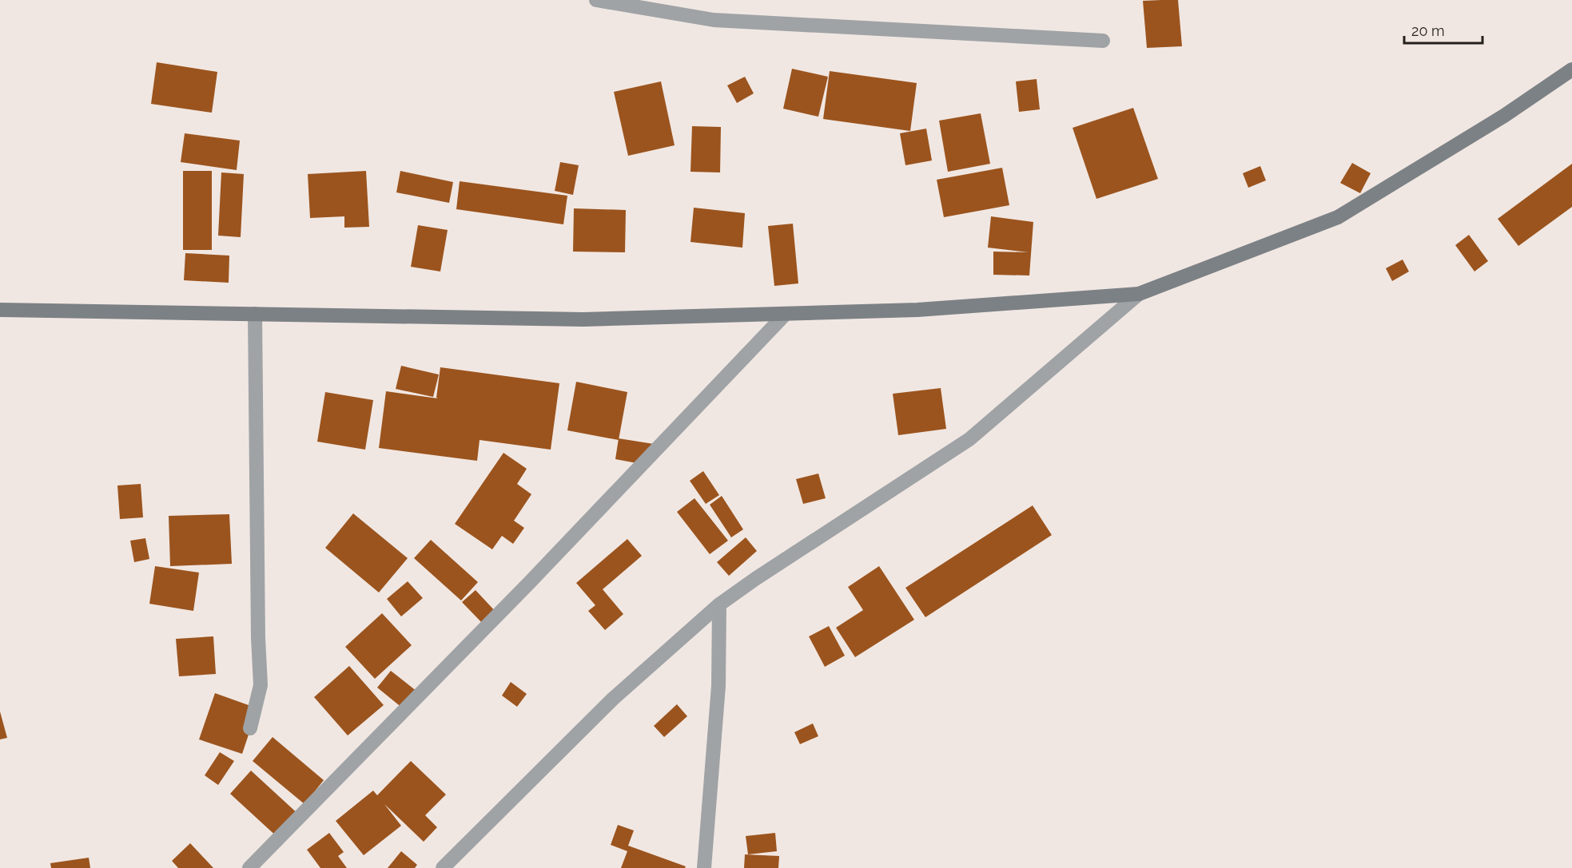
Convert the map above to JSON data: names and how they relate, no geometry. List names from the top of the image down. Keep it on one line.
{"scale_bar":"20 m"}
